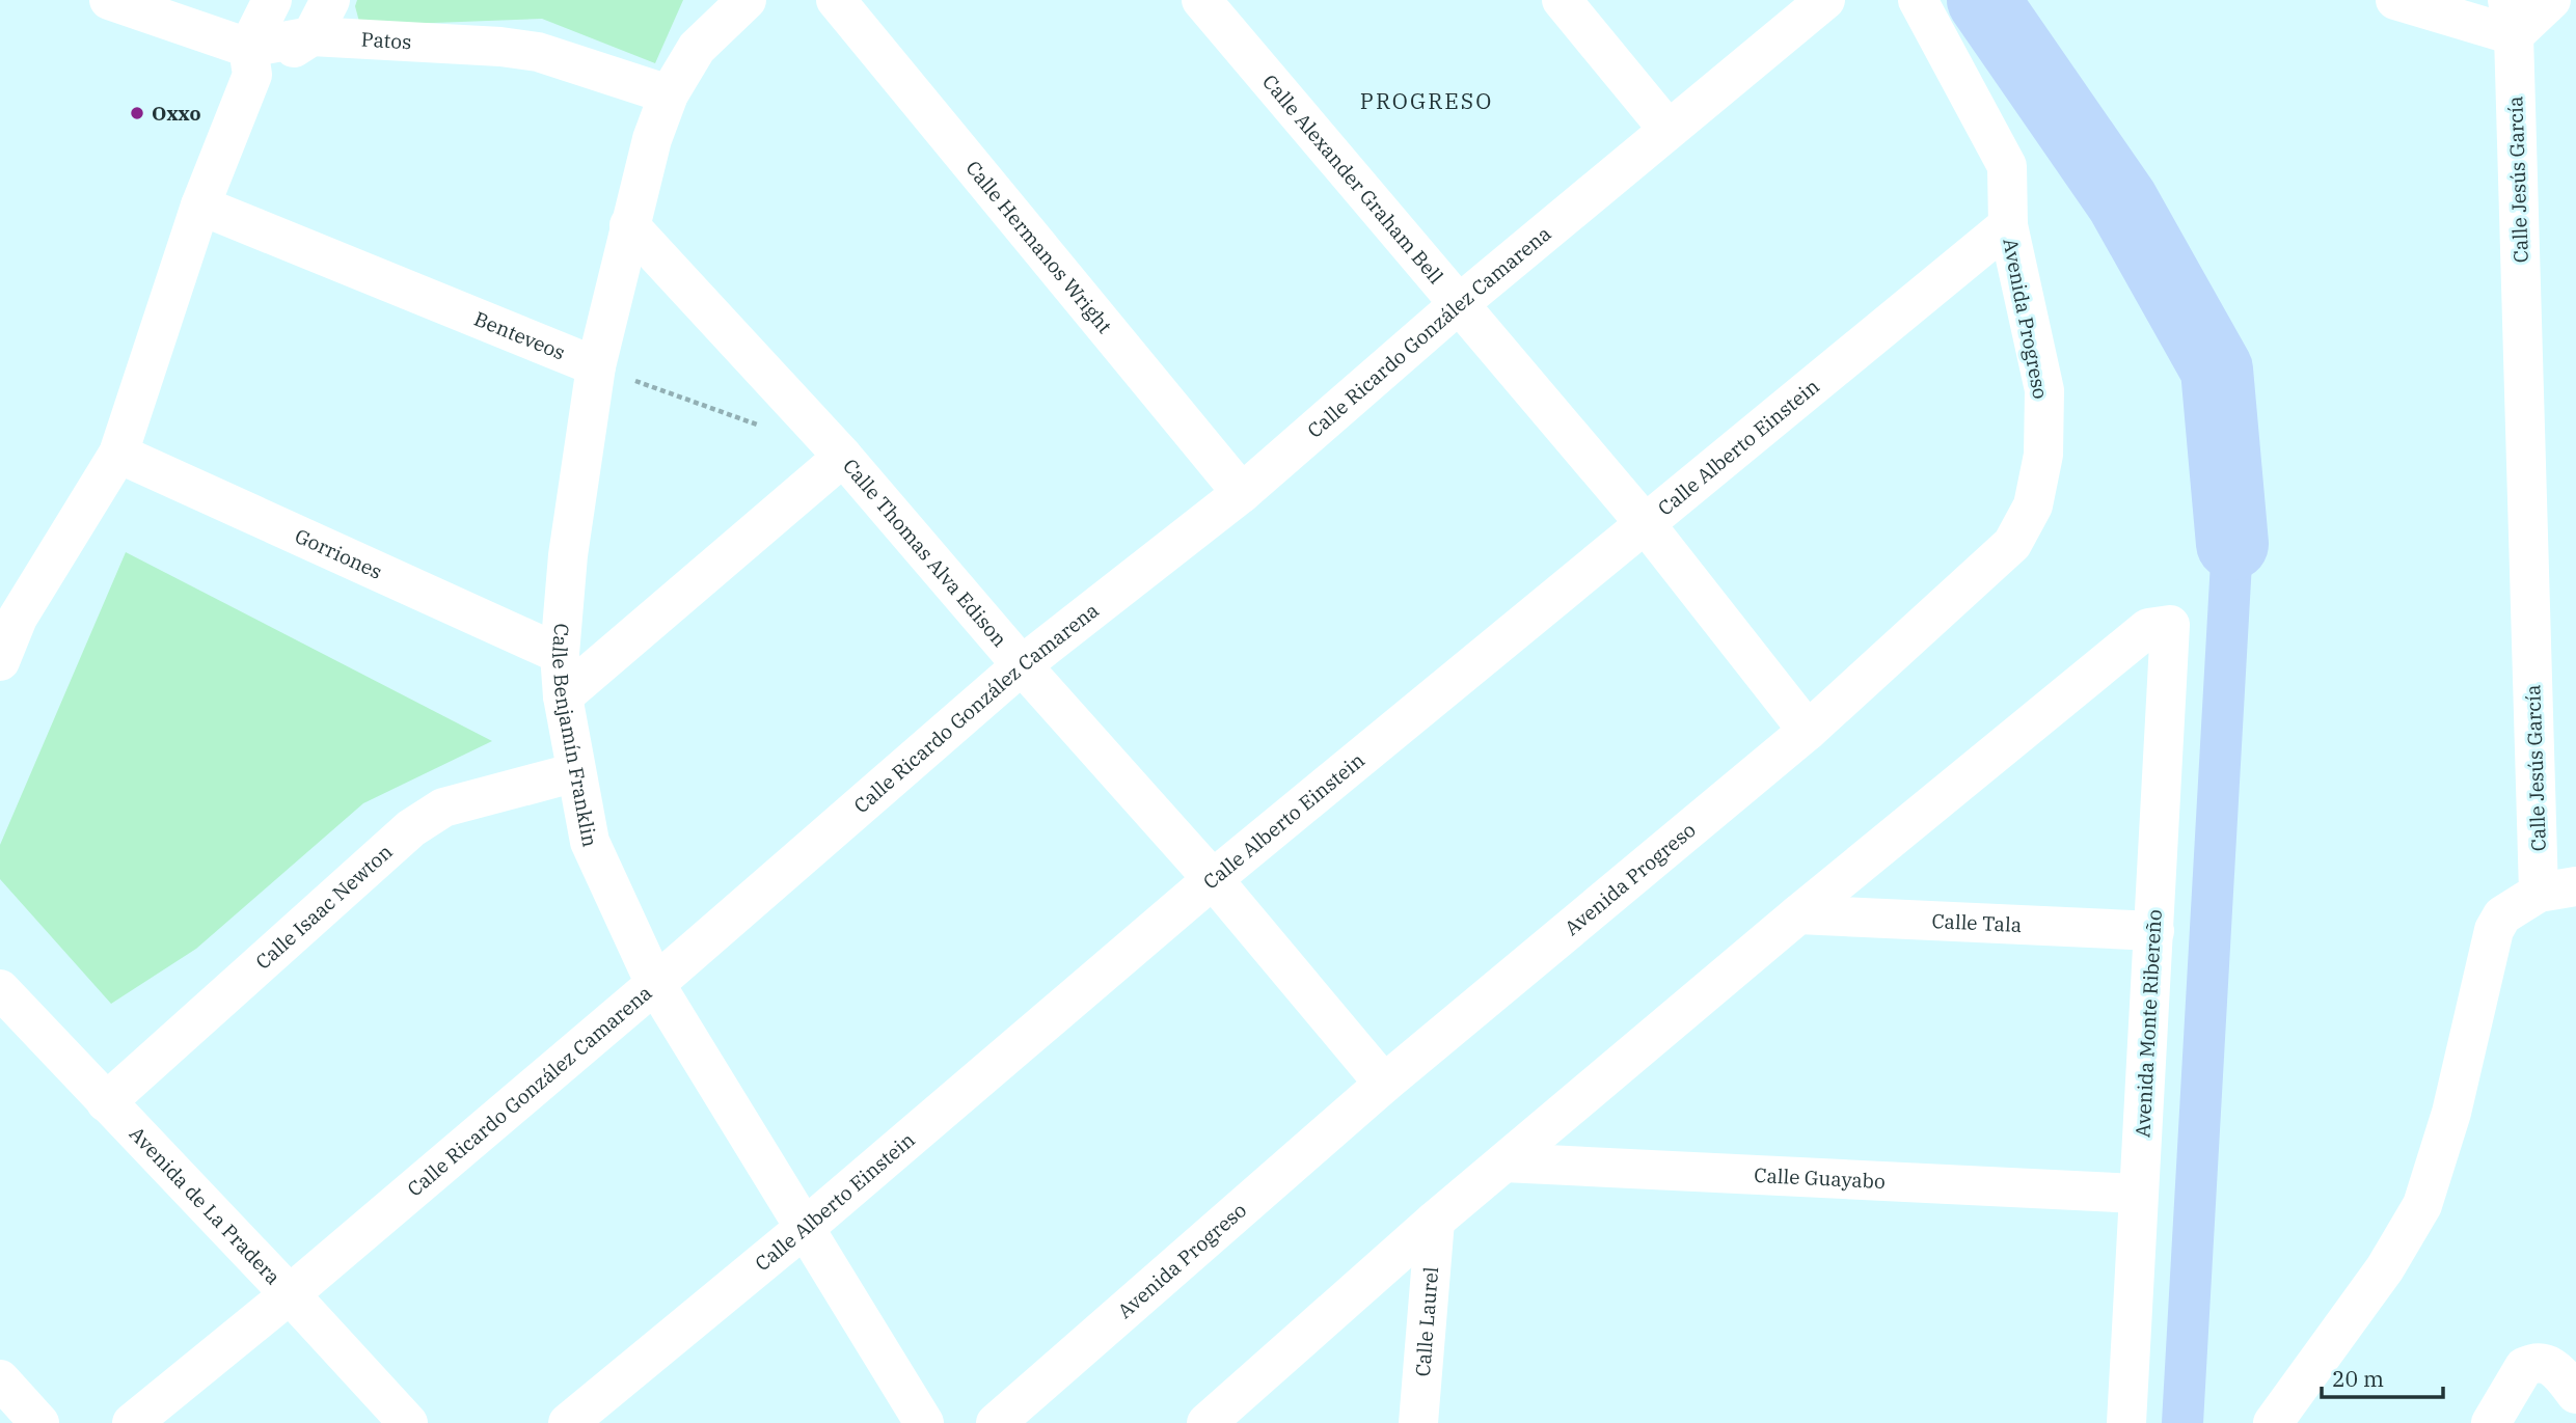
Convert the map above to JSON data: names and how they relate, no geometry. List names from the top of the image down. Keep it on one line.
{"streets":{"street":["Patos","Calle Alexander Graham Bell","Calle Jesús García","Calle Hermanos Wright","Avenida Progreso","Calle Ricardo González Camarena","Benteveos","Calle Alberto Einstein","Calle Thomas Alva Edison","Gorriones","Calle Benjamín Franklin","Calle Isaac Newton","Calle Tala","Avenida Monte Ribereño","Calle Guayabo","Avenida de La Pradera","Calle Laurel"]},"crossings":[["Patos","Calle Benjamín Franklin"],["Calle Alexander Graham Bell","Avenida Progreso"],["Calle Alexander Graham Bell","Calle Ricardo González Camarena"],["Calle Alexander Graham Bell","Calle Alberto Einstein"],["Calle Hermanos Wright","Calle Ricardo González Camarena"],["Avenida Progreso","Calle Alberto Einstein"],["Avenida Progreso","Calle Thomas Alva Edison"],["Calle Ricardo González Camarena","Calle Thomas Alva Edison"],["Calle Ricardo González Camarena","Calle Benjamín Franklin"],["Calle Ricardo González Camarena","Avenida de La Pradera"],["Benteveos","Calle Benjamín Franklin"],["Calle Alberto Einstein","Calle Thomas Alva Edison"],["Calle Alberto Einstein","Calle Benjamín Franklin"],["Calle Thomas Alva Edison","Calle Benjamín Franklin"],["Gorriones","Calle Benjamín Franklin"],["Calle Benjamín Franklin","Calle Isaac Newton"],["Calle Isaac Newton","Avenida de La Pradera"],["Calle Tala","Avenida Monte Ribereño"],["Avenida Monte Ribereño","Calle Guayabo"]],"districts":["PROGRESO"],"places":["Oxxo"],"scale_bar":"20 m"}
